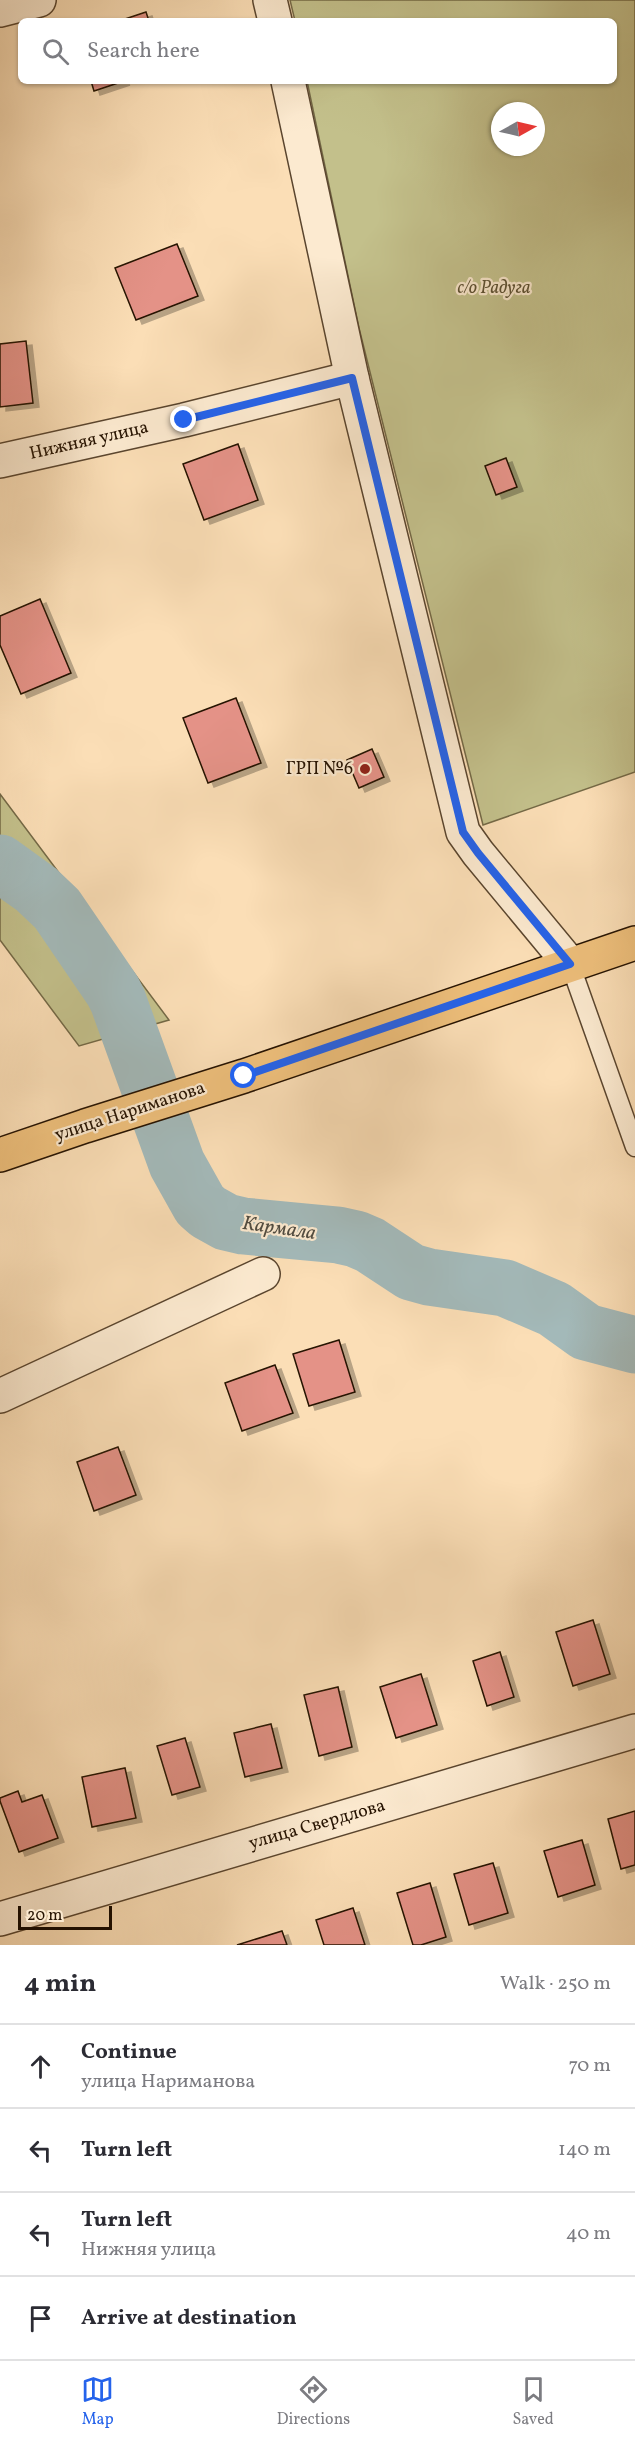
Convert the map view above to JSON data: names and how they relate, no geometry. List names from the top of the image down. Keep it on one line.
{"streets":{"main road":["улица Нариманова"],"street":["Нижняя улица","улица Свердлова"]},"water":["Кармала"],"parks":["с/о Радуга"],"places":["ГРП №6"],"scale_bar":"20 m","north":"right","page":{"search":"Search here","scale":"20 m","heading":["4 min","Walk · 250 m"],"list":[["Continue","улица Нариманова","70 m"],["Turn left","140 m"],["Turn left","Нижняя улица","40 m"],"Arrive at destination"],"nav":["Map","Directions","Saved"]}}
